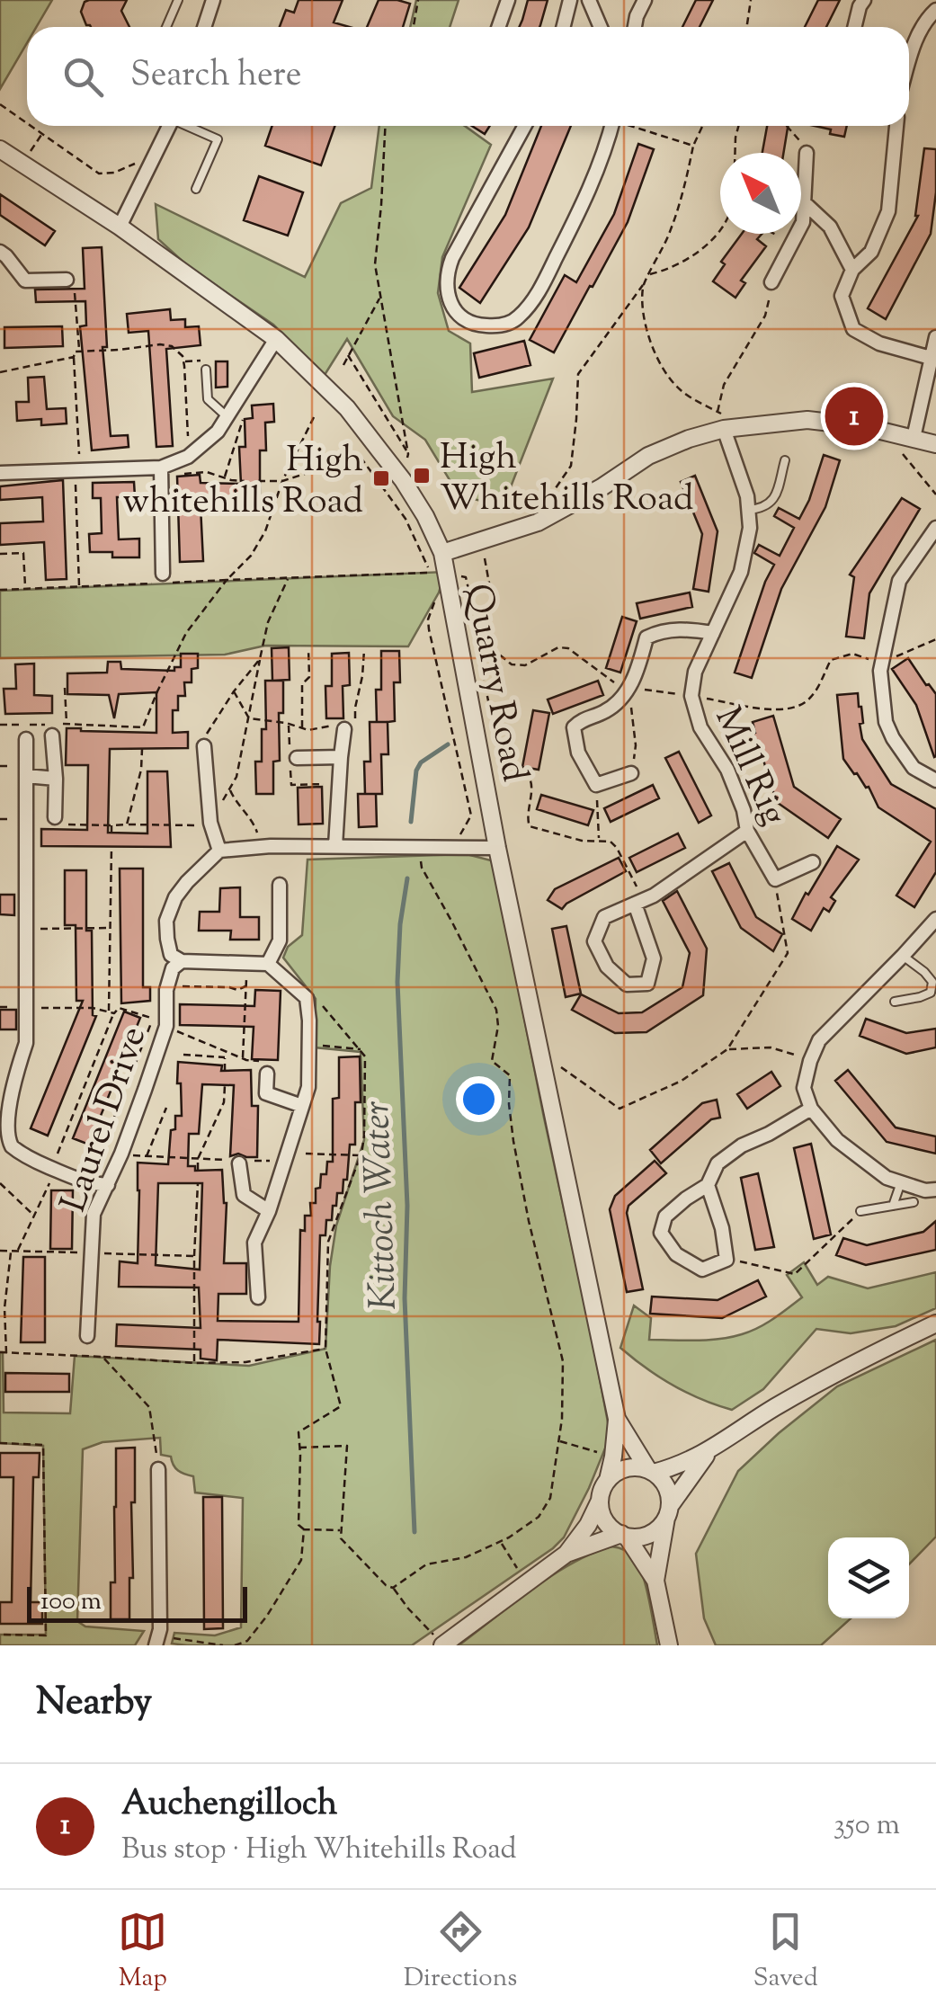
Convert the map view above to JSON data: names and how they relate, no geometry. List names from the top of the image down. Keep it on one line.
{"streets":{"street":["Quarry Road","Mill Rig","Laurel Drive"]},"water":["Kittoch Water"],"places":{"transit":["High Whitehills Road","High whitehills Road"]},"scale_bar":"100 m","north":"top left","page":{"search":"Search here","pins":"1","scale":"100 m","heading":"Nearby","list":[{"mark":"1","name":"Auchengilloch","note":"Bus stop · High Whitehills Road","value":"350 m"}],"nav":["Map","Directions","Saved"]}}
